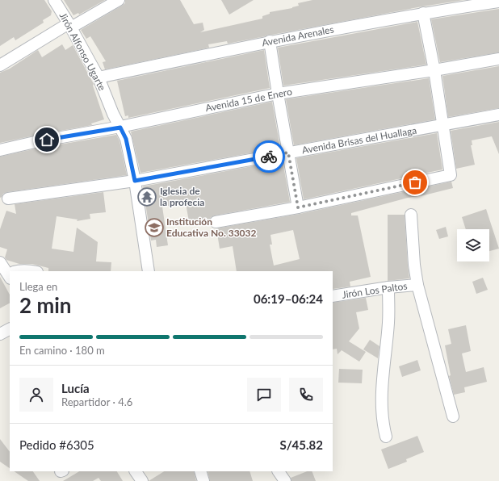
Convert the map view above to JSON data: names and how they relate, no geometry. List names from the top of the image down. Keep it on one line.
{"streets":{"street":["Avenida Arenales","Jirón Alfonso Ugarte","Avenida 15 de Enero","Avenida Brisas del Huallaga","Jirón Los Paltos"]},"crossings":[["Avenida Arenales","Jirón Alfonso Ugarte"],["Jirón Alfonso Ugarte","Avenida 15 de Enero"],["Jirón Alfonso Ugarte","Avenida Brisas del Huallaga"]],"places":{"temple":["Iglesia de la profecia"],"school or university":["Institución Educativa No. 33032"]},"page":{"heading":["2 min","Llega en","06:19–06:24"],"panel":["Lucía","Repartidor · 4.6","Pedido #6305","S/45.82"],"bar":"En camino · 180 m"}}
